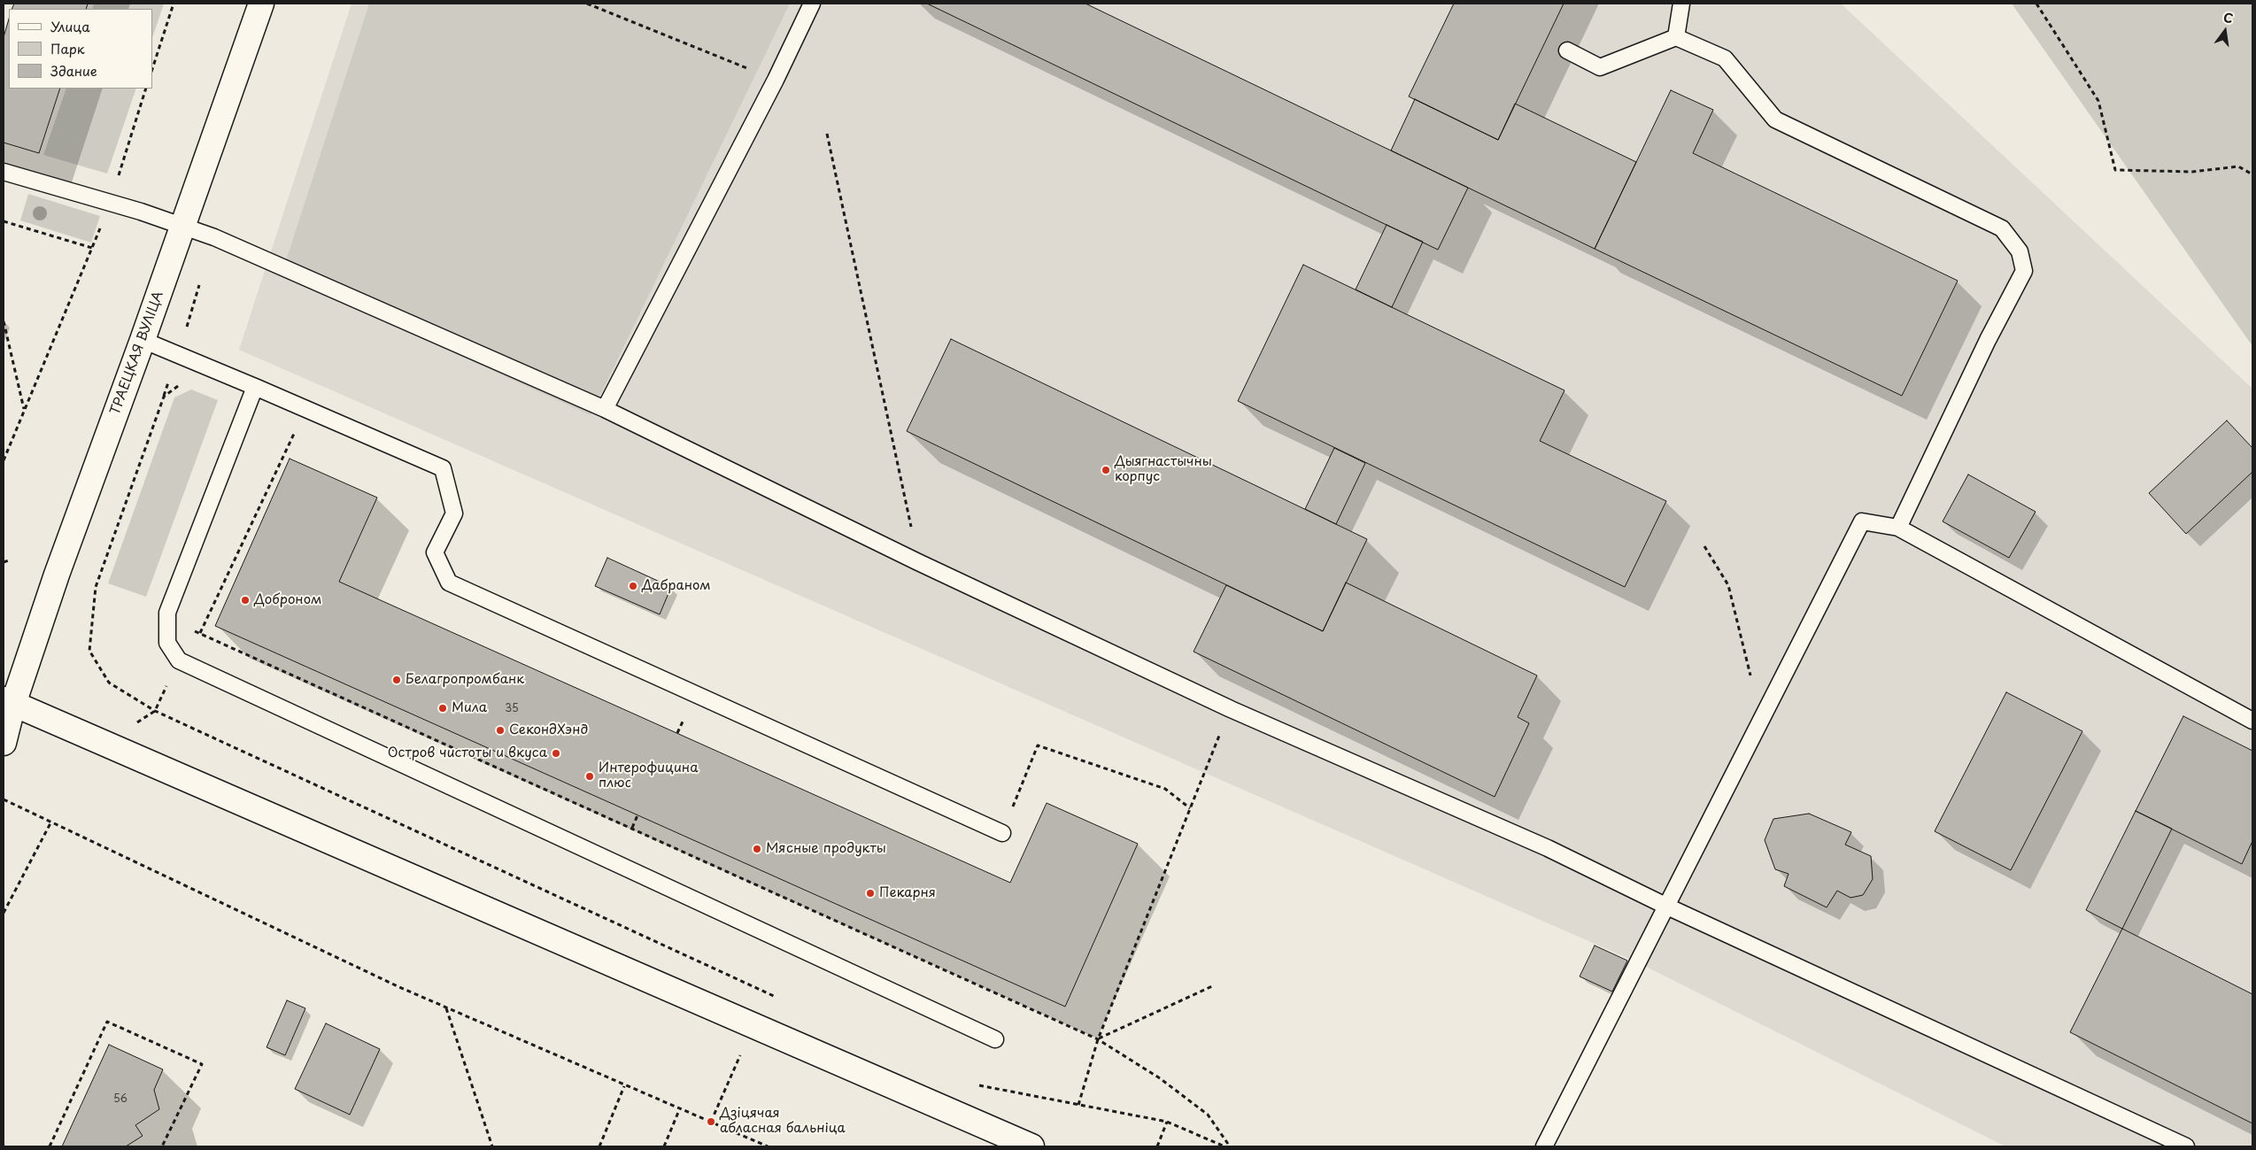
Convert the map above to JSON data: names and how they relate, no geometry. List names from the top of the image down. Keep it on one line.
{"streets":{"main road":["ТРАЕЦКАЯ ВУЛІЦА"]},"places":["Дыягнастычны корпус","Дабраном","Доброном","Белагропромбанк","Мила","СекондХэнд","Остров чистоты и вкуса","Интерофицина плюс","Мясные продукты","Пекарня","Дзіцячая абласная бальніца"],"house_numbers":["35","56"],"legend":["Улица","Парк","Здание"],"north":"top"}
